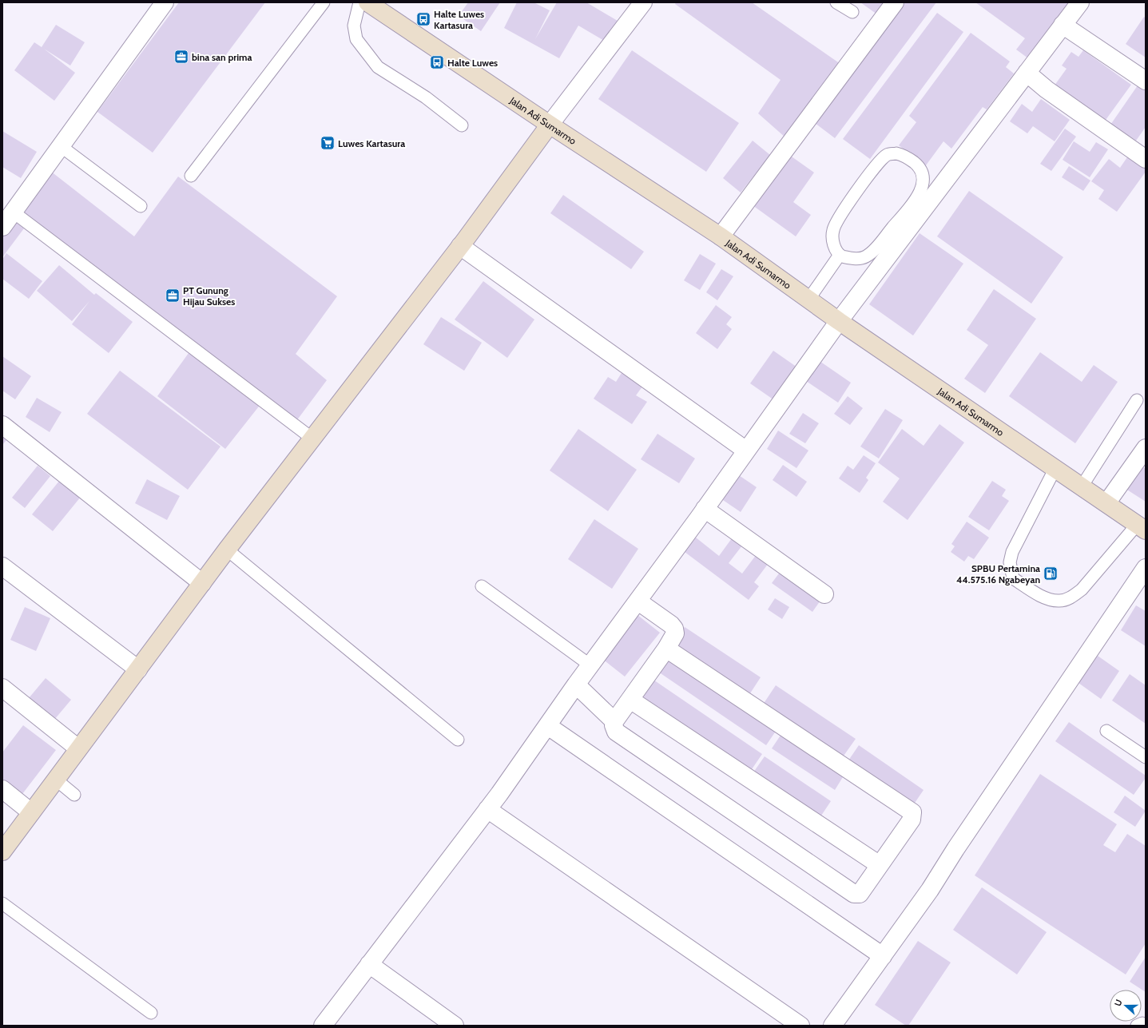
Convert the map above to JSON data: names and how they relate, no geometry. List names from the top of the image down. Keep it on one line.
{"streets":{"main road":["Jalan Adi Sumarmo"]},"places":{"bus stop":["Halte Luwes Kartasura","Halte Luwes"],"office":["bina san prima","PT Gunung Hijau Sukses"],"supermarket":["Luwes Kartasura"],"fuel station":["SPBU Pertamina 44.575.16 Ngabeyan"]},"north":"left"}
